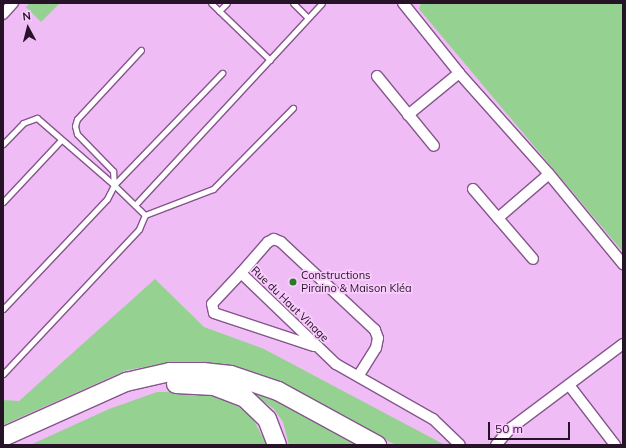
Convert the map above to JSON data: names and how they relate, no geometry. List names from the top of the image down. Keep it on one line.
{"streets":{"street":["Rue du Haut Vinage"]},"places":["Constructions Piraino & Maison Kléa"],"scale_bar":"50 m","north":"top"}
